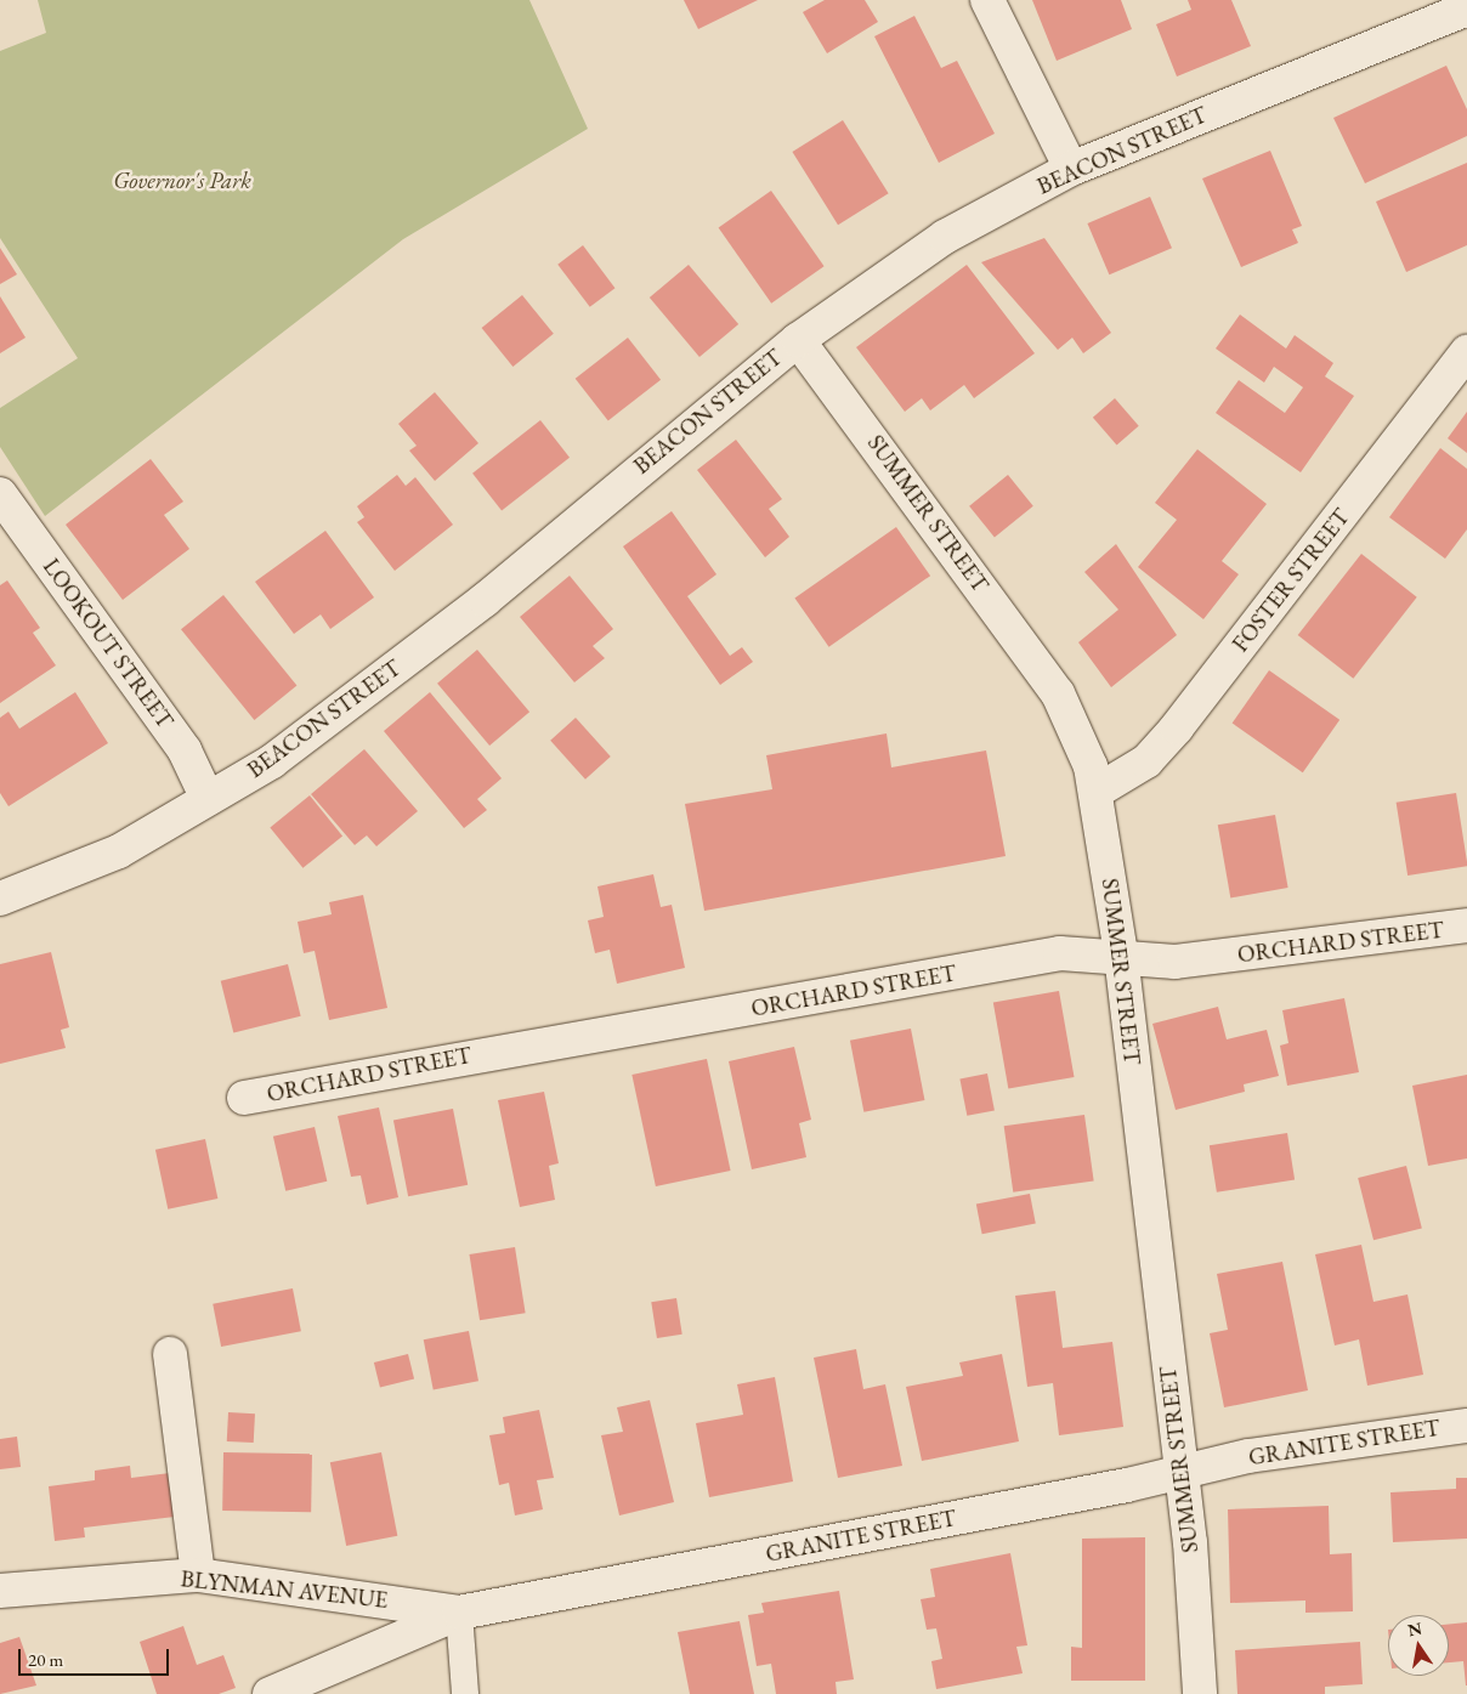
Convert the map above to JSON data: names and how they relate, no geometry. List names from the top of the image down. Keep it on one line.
{"streets":{"street":["BEACON STREET","SUMMER STREET","FOSTER STREET","LOOKOUT STREET","ORCHARD STREET","GRANITE STREET","BLYNMAN AVENUE"]},"crossings":[["BEACON STREET","SUMMER STREET"],["BEACON STREET","LOOKOUT STREET"],["SUMMER STREET","FOSTER STREET"],["SUMMER STREET","ORCHARD STREET"],["SUMMER STREET","GRANITE STREET"],["GRANITE STREET","BLYNMAN AVENUE"]],"parks":["Governor's Park"],"scale_bar":"20 m","north":"top"}
